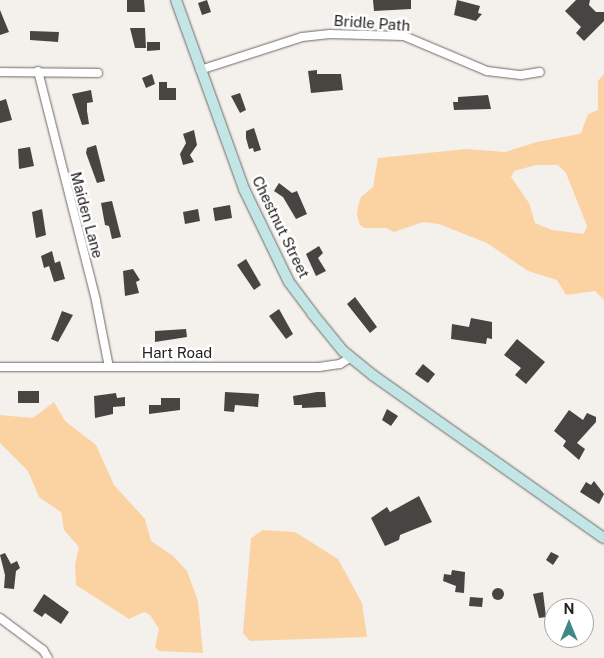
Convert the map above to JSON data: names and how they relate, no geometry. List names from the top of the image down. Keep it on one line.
{"streets":{"street":["Bridle Path","Maiden Lane","Chestnut Street","Hart Road"]},"crossings":[["Bridle Path","Chestnut Street"],["Maiden Lane","Hart Road"],["Chestnut Street","Hart Road"]],"north":"top"}
